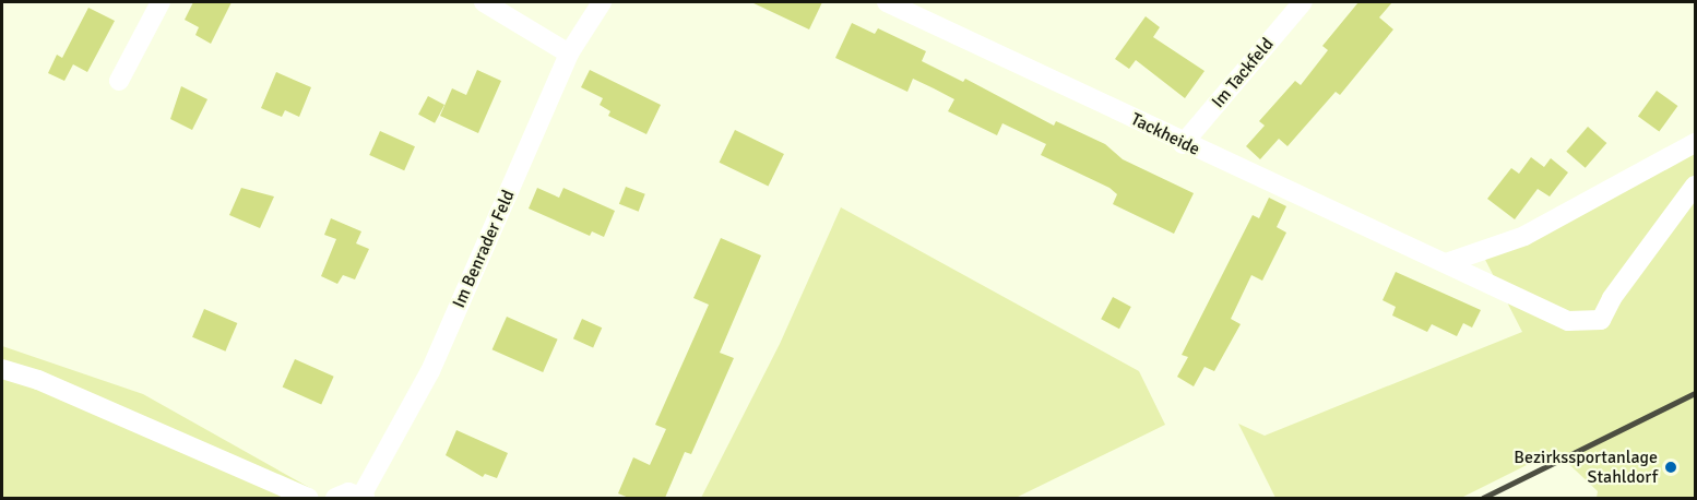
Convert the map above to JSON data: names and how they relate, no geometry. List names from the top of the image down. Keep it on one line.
{"streets":{"street":["Im Tackfeld","Tackheide","Im Benrader Feld"]},"crossings":[["Im Tackfeld","Tackheide"]],"places":["Bezirkssportanlage Stahldorf"]}
